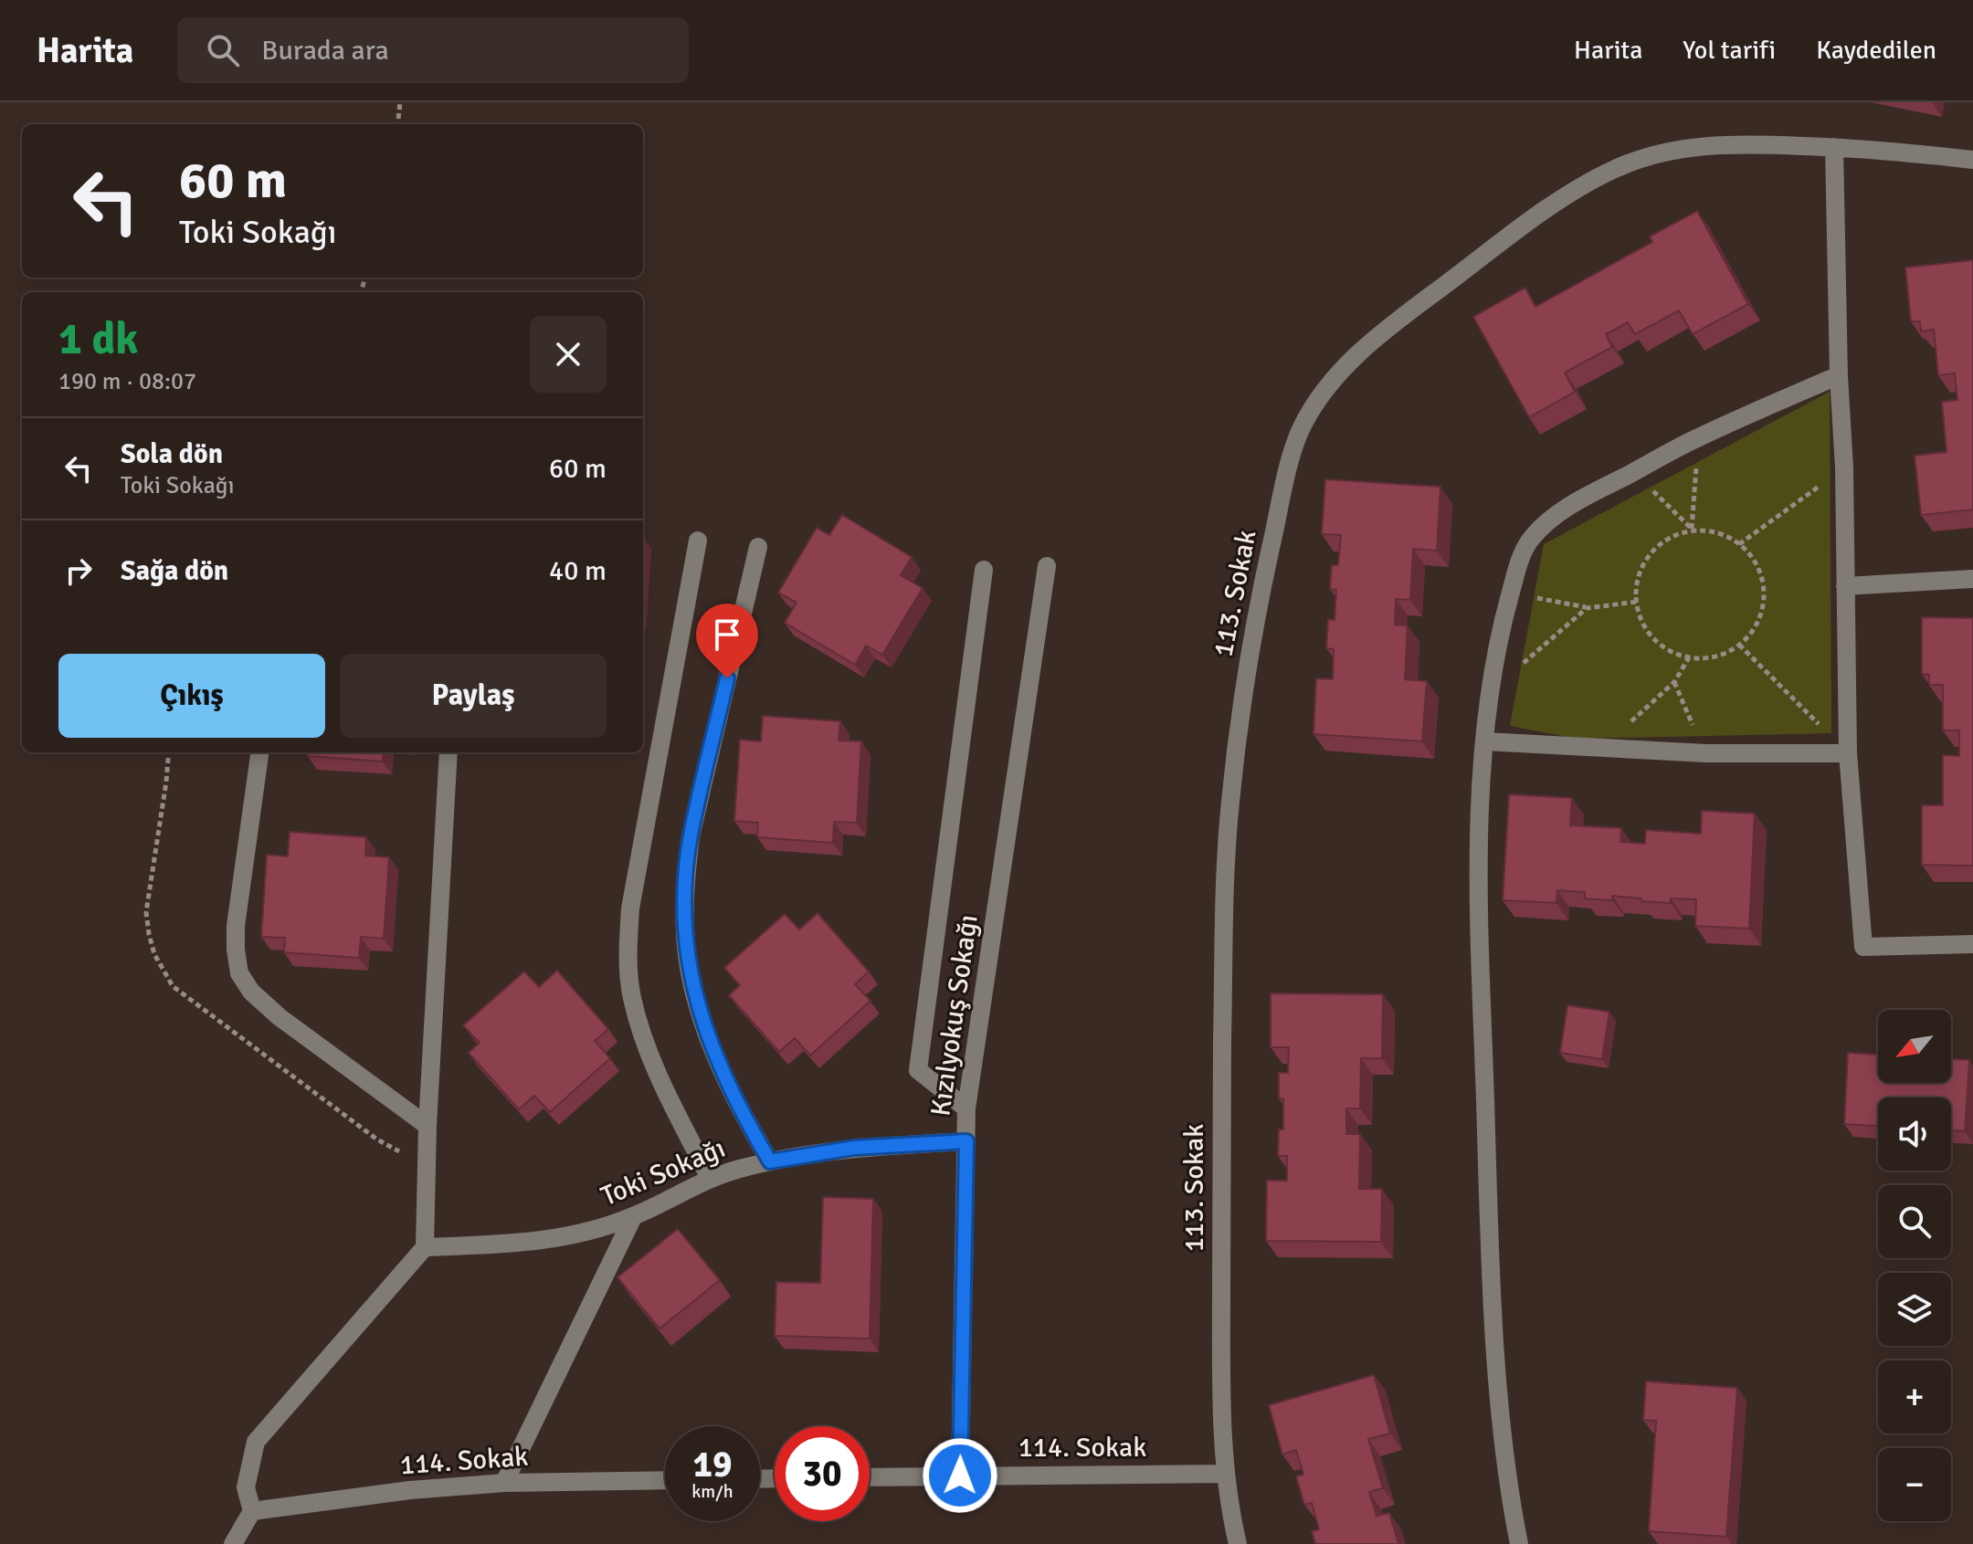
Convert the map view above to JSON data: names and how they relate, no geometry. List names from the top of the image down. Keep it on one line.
{"streets":{"street":["113. Sokak","Kızılyokuş Sokağı","Toki Sokağı","114. Sokak"]},"crossings":[["113. Sokak","114. Sokak"],["Kızılyokuş Sokağı","Toki Sokağı"],["Kızılyokuş Sokağı","114. Sokak"]],"north":"bottom left","page":{"header":"Harita","search":"Burada ara","nav":["Harita","Yol tarifi","Kaydedilen"],"turn":["60 m","Toki Sokağı"],"heading":["1 dk","190 m · 08:07"],"list":[{"name":"Sola dön","note":"Toki Sokağı","value":"60 m"},{"name":"Sağa dön","value":"40 m"}],"buttons":["Çıkış","Paylaş"],"map_buttons":["+","−"],"speed":"19 km/h","limit":"30"}}
